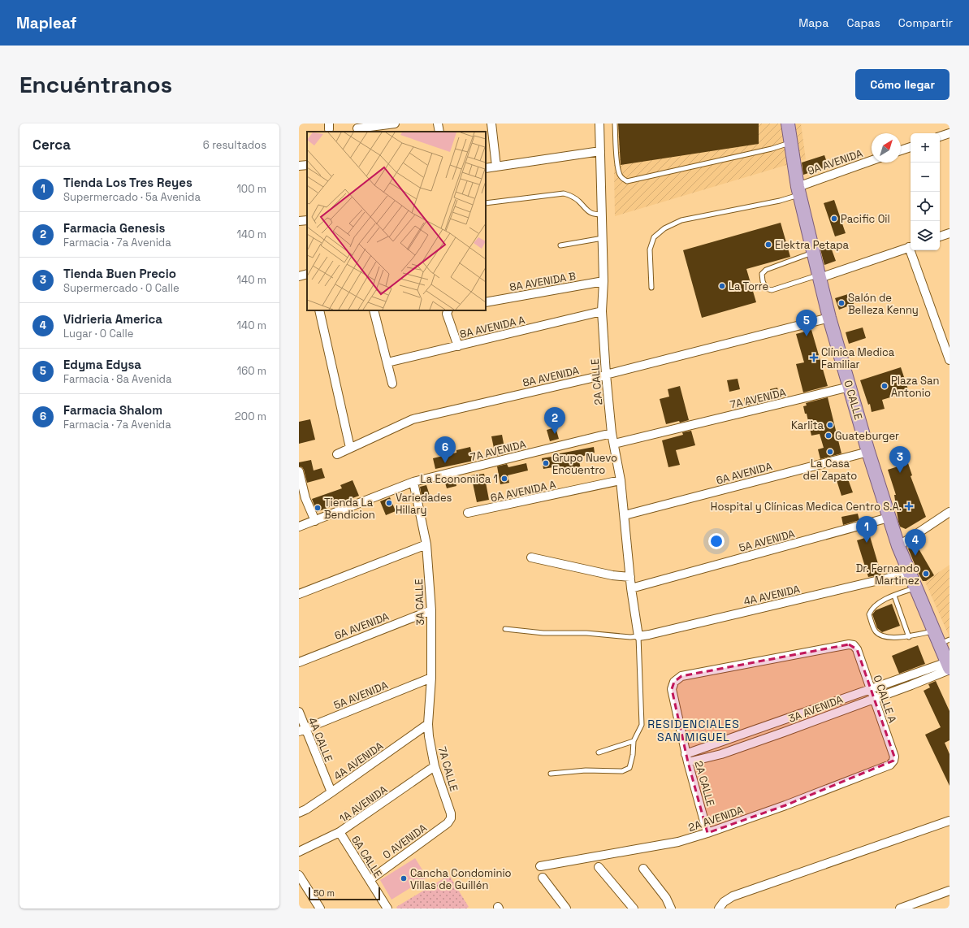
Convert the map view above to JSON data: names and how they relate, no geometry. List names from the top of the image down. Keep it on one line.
{"streets":{"main road":["0 CALLE"],"street":["9A AVENIDA","8A AVENIDA B","8A AVENIDA A","8A AVENIDA","2A CALLE","7A AVENIDA","6A AVENIDA","6A AVENIDA A","5A AVENIDA","4A AVENIDA","3A CALLE","0 CALLE A","3A AVENIDA","4A CALLE","7A CALLE","1A AVENIDA","2A AVENIDA","0 AVENIDA","6A CALLE"]},"crossings":[["9A AVENIDA","0 CALLE"],["8A AVENIDA B","2A CALLE"],["8A AVENIDA A","2A CALLE"],["8A AVENIDA","2A CALLE"],["8A AVENIDA","0 CALLE"],["2A CALLE","7A AVENIDA"],["2A CALLE","6A AVENIDA"],["2A CALLE","6A AVENIDA A"],["2A CALLE","5A AVENIDA"],["2A CALLE","4A AVENIDA"],["2A CALLE","0 CALLE A"],["2A CALLE","3A AVENIDA"],["2A CALLE","2A AVENIDA"],["7A AVENIDA","0 CALLE"],["7A AVENIDA","3A CALLE"],["0 CALLE","6A AVENIDA"],["0 CALLE","5A AVENIDA"],["0 CALLE","4A AVENIDA"],["0 CALLE","3A AVENIDA"],["6A AVENIDA","3A CALLE"],["5A AVENIDA","3A CALLE"],["5A AVENIDA","4A CALLE"],["4A AVENIDA","3A CALLE"],["4A AVENIDA","4A CALLE"],["4A AVENIDA","7A CALLE"],["3A CALLE","7A CALLE"],["0 CALLE A","3A AVENIDA"],["0 CALLE A","2A AVENIDA"],["7A CALLE","1A AVENIDA"],["7A CALLE","0 AVENIDA"],["1A AVENIDA","6A CALLE"],["0 AVENIDA","6A CALLE"]],"districts":["RESIDENCIALES SAN MIGUEL"],"places":{"other":["Pacific Oil","Elektra Petapa","La Torre","Salón de Belleza Kenny","Plaza San Antonio","Karlita","Guateburger","La Casa del Zapato","Grupo Nuevo Encuentro","La Economica 1","Variedades Hillary","Tienda La Bendicion","Dr. Fernando Martinez","Cancha Condominio Villas de Guillén"],"health":["Clínica Medica Familiar","Hospital y Clínicas Medica Centro S.A."]},"scale_bar":"50 m","north":"top right","page":{"header":"Mapleaf","nav":["Mapa","Capas","Compartir"],"buttons":"Cómo llegar","title":"Encuéntranos","heading":["Cerca","6 resultados"],"map_buttons":["+","−"],"list":[{"mark":"1","name":"Tienda Los Tres Reyes","note":"Supermercado · 5a Avenida","value":"100 m"},{"mark":"2","name":"Farmacia Genesis","note":"Farmacia · 7a Avenida","value":"140 m"},{"mark":"3","name":"Tienda Buen Precio","note":"Supermercado · 0 Calle","value":"140 m"},{"mark":"4","name":"Vidrieria America","note":"Lugar · 0 Calle","value":"140 m"},{"mark":"5","name":"Edyma Edysa","note":"Farmacia · 8a Avenida","value":"160 m"},{"mark":"6","name":"Farmacia Shalom","note":"Farmacia · 7a Avenida","value":"200 m"}],"pins":["5","2","6","3","1","4"],"scale":"50 m"}}
